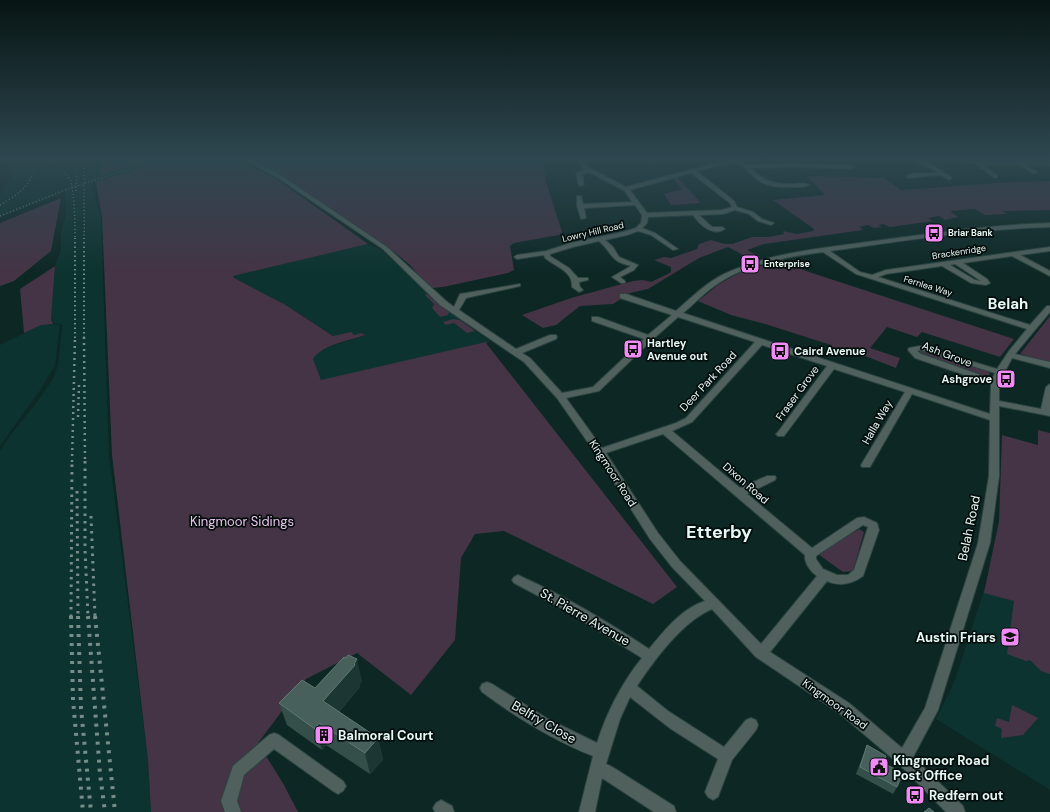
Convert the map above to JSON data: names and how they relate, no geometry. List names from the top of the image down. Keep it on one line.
{"streets":{"street":["Lowry Hill Road","Brackenridge","Fernlea Way","Ash Grove","Deer Park Road","Fraser Grove","Halla Way","Kingmoor Road","Dixon Road","Belah Road","St. Pierre Avenue","Belfry Close"]},"crossings":[["Brackenridge","Fernlea Way"],["Fernlea Way","Belah Road"],["Ash Grove","Belah Road"],["Deer Park Road","Kingmoor Road"],["Deer Park Road","Dixon Road"],["Kingmoor Road","Belah Road"]],"districts":["Belah","Etterby"],"parks":["Kingmoor Sidings"],"places":{"bus stop":["Briar Bank","Enterprise","Hartley Avenue out","Caird Avenue","Ashgrove","Redfern out"],"school or university":["Austin Friars"],"building":["Balmoral Court"],"public building":["Kingmoor Road Post Office"]}}
